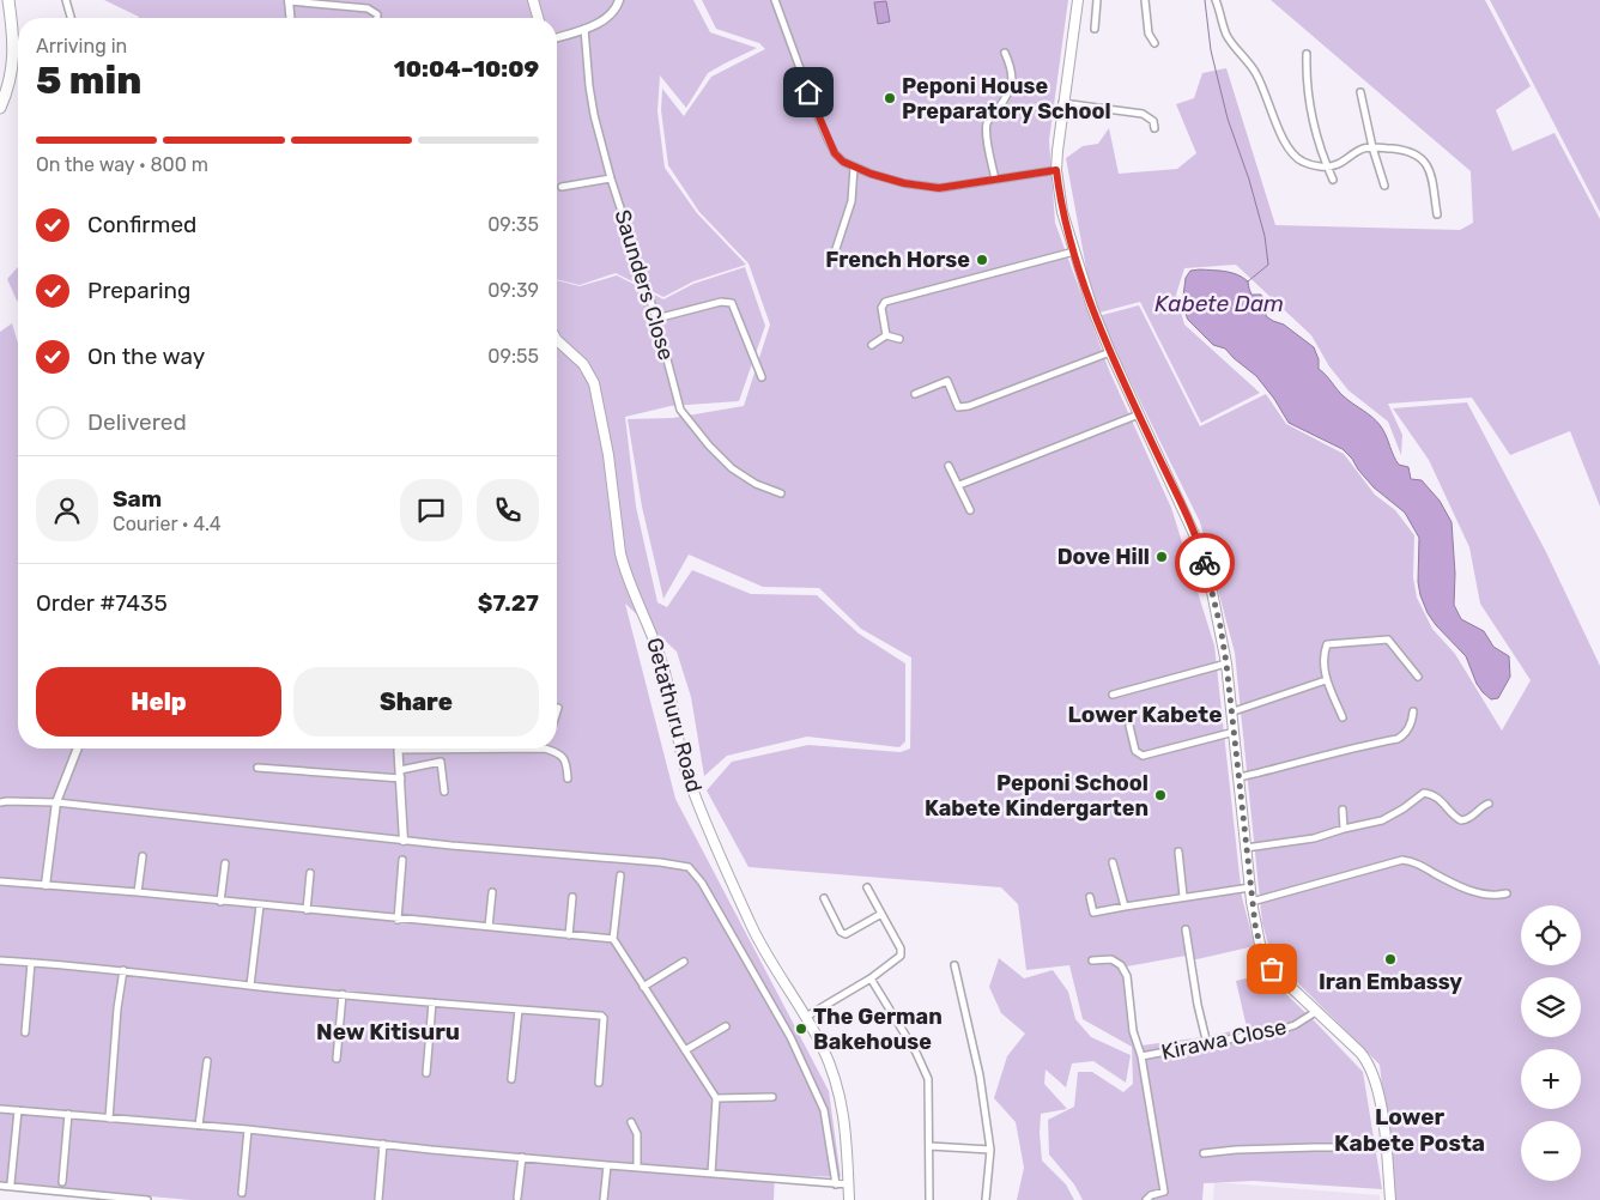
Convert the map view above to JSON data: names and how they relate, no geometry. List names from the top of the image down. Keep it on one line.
{"streets":{"main road":["Getathuru Road"],"street":["Saunders Close","Kirawa Close"]},"districts":["Lower Kabete","New Kitisuru","Lower Kabete Posta"],"water":["Kabete Dam"],"places":["Peponi House Preparatory School","French Horse","Dove Hill","Peponi School Kabete Kindergarten","Iran Embassy","The German Bakehouse"],"page":{"heading":["5 min","Arriving in","10:04–10:09"],"panel":["Sam","Courier · 4.4","Order #7435","$7.27"],"bar":"On the way · 800 m","list":[["Confirmed","09:35"],["Preparing","09:39"],["On the way","09:55"],"Delivered"],"buttons":["Help","Share"],"map_buttons":["+","−"]}}
